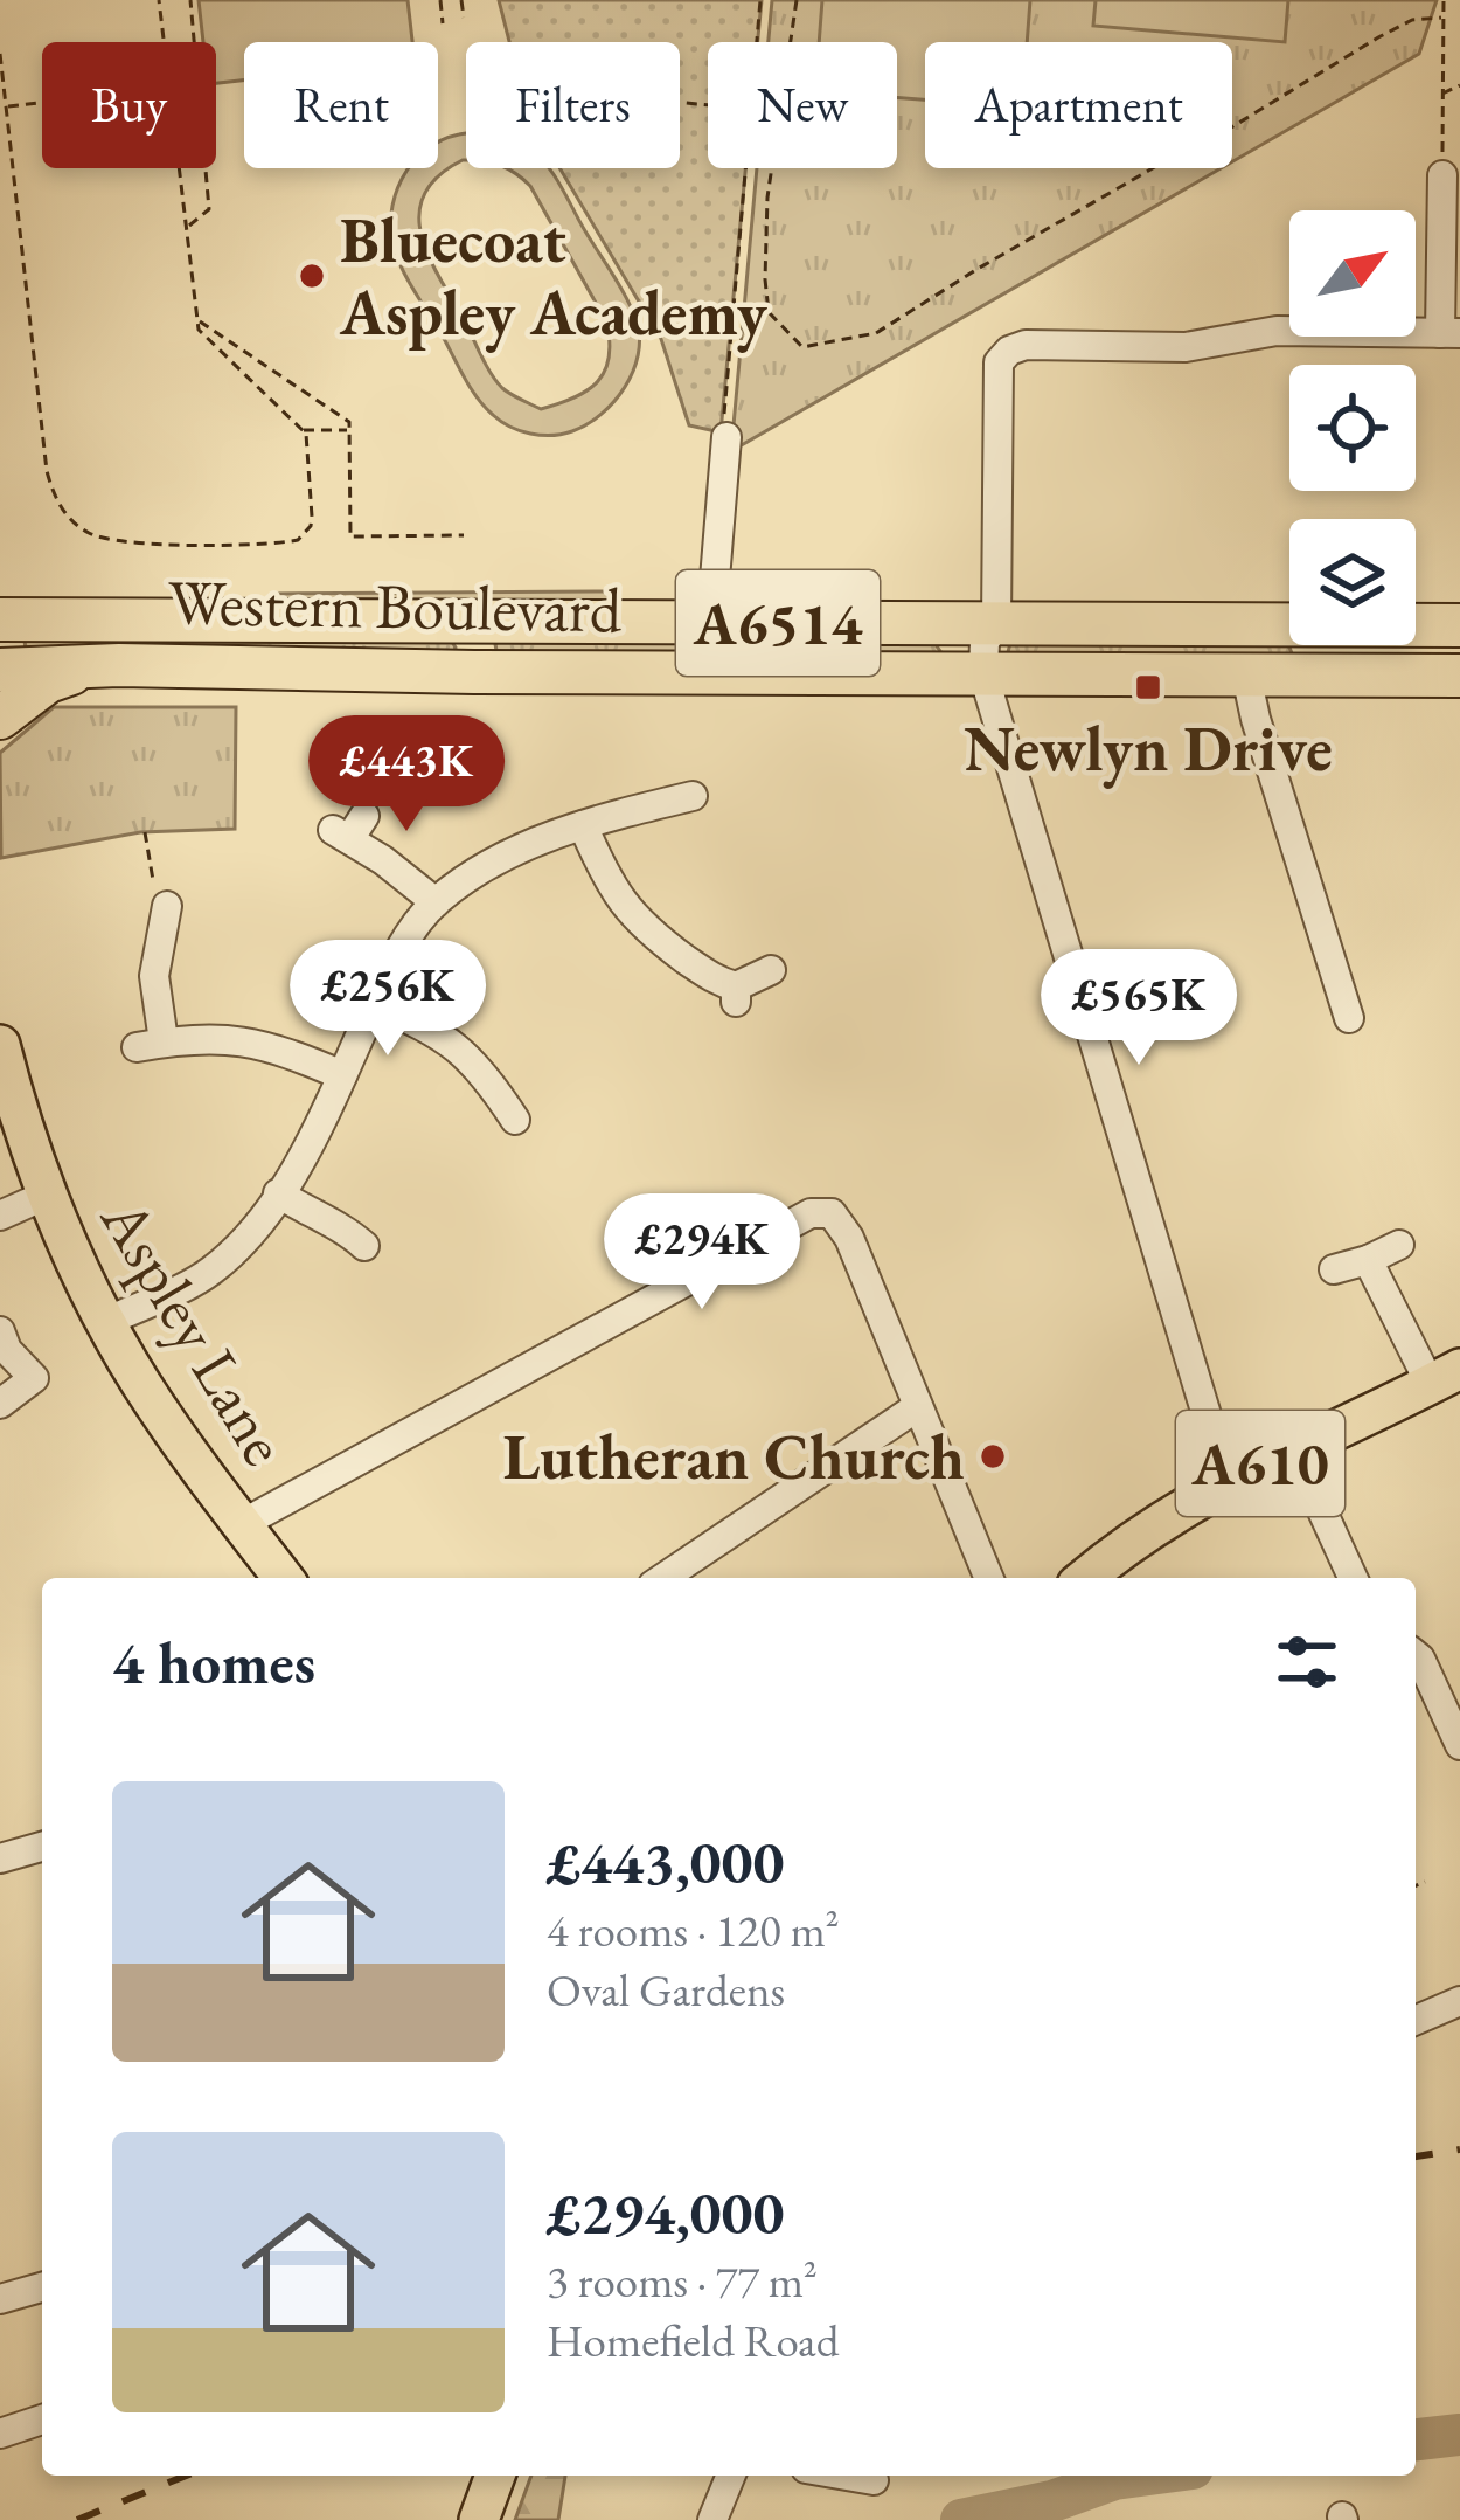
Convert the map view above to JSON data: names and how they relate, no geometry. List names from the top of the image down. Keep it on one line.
{"streets":{"highway":["Western Boulevard","A6514"],"main road":["Aspley Lane","A610"]},"places":{"other":["Bluecoat Aspley Academy","Lutheran Church"],"transit":["Newlyn Drive"]},"north":"top right","page":{"chip":["Buy","Rent","Filters","New","Apartment"],"price":["£443K","£256K","£565K","£294K"],"heading":"4 homes","list":[{"name":"£443,000","note":"4 rooms · 120 m² · Oval Gardens"},{"name":"£294,000","note":"3 rooms · 77 m² · Homefield Road"}]}}
